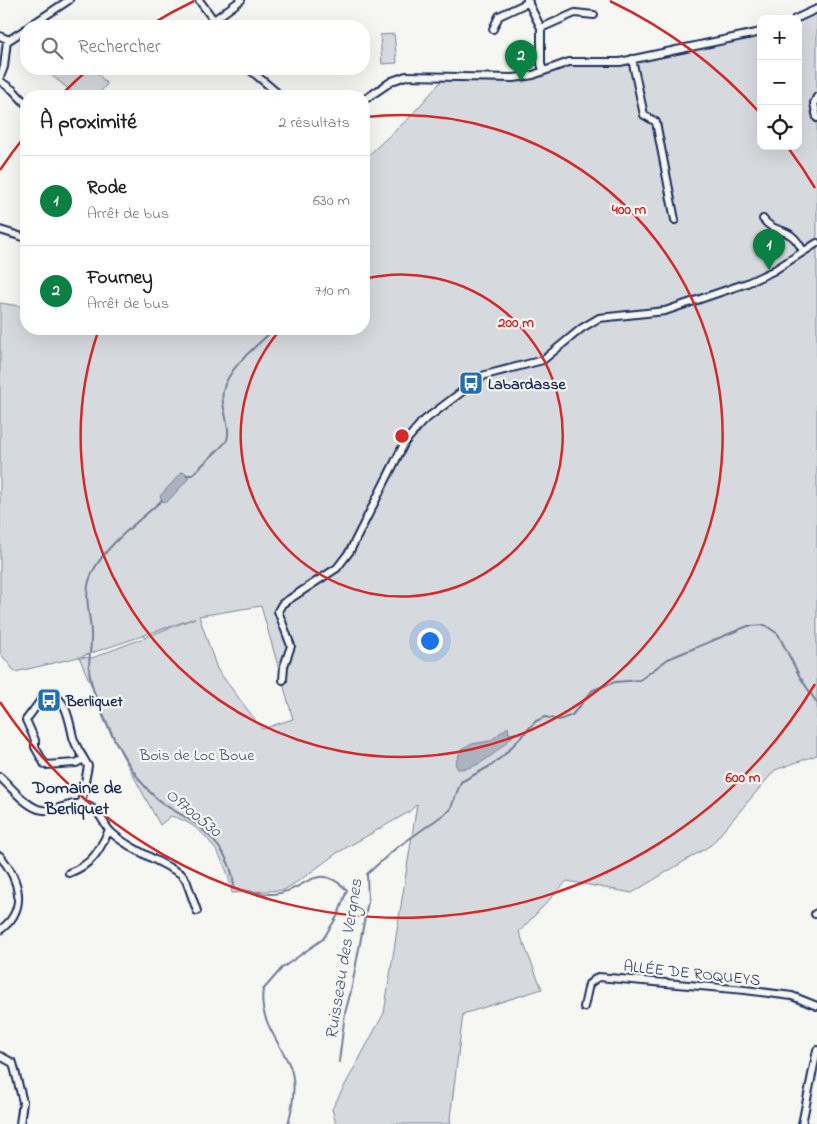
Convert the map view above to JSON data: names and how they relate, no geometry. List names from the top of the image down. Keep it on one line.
{"streets":{"street":["ALLÉE DE ROQUEYS"]},"districts":["Domaine de Berliquet"],"water":["O9700530","Ruisseau des Vergnes"],"parks":["Bois de Loc Boue"],"places":{"bus stop":["Labardasse","Berliquet"]},"page":{"map_buttons":["+","−"],"search":"Rechercher","pins":["2","1"],"heading":["À proximité","2 résultats"],"list":[{"mark":"1","name":"Rode","note":"Arrêt de bus","value":"630 m"},{"mark":"2","name":"Fourney","note":"Arrêt de bus","value":"710 m"}]},"rings":["400 m","200 m","600 m"]}
